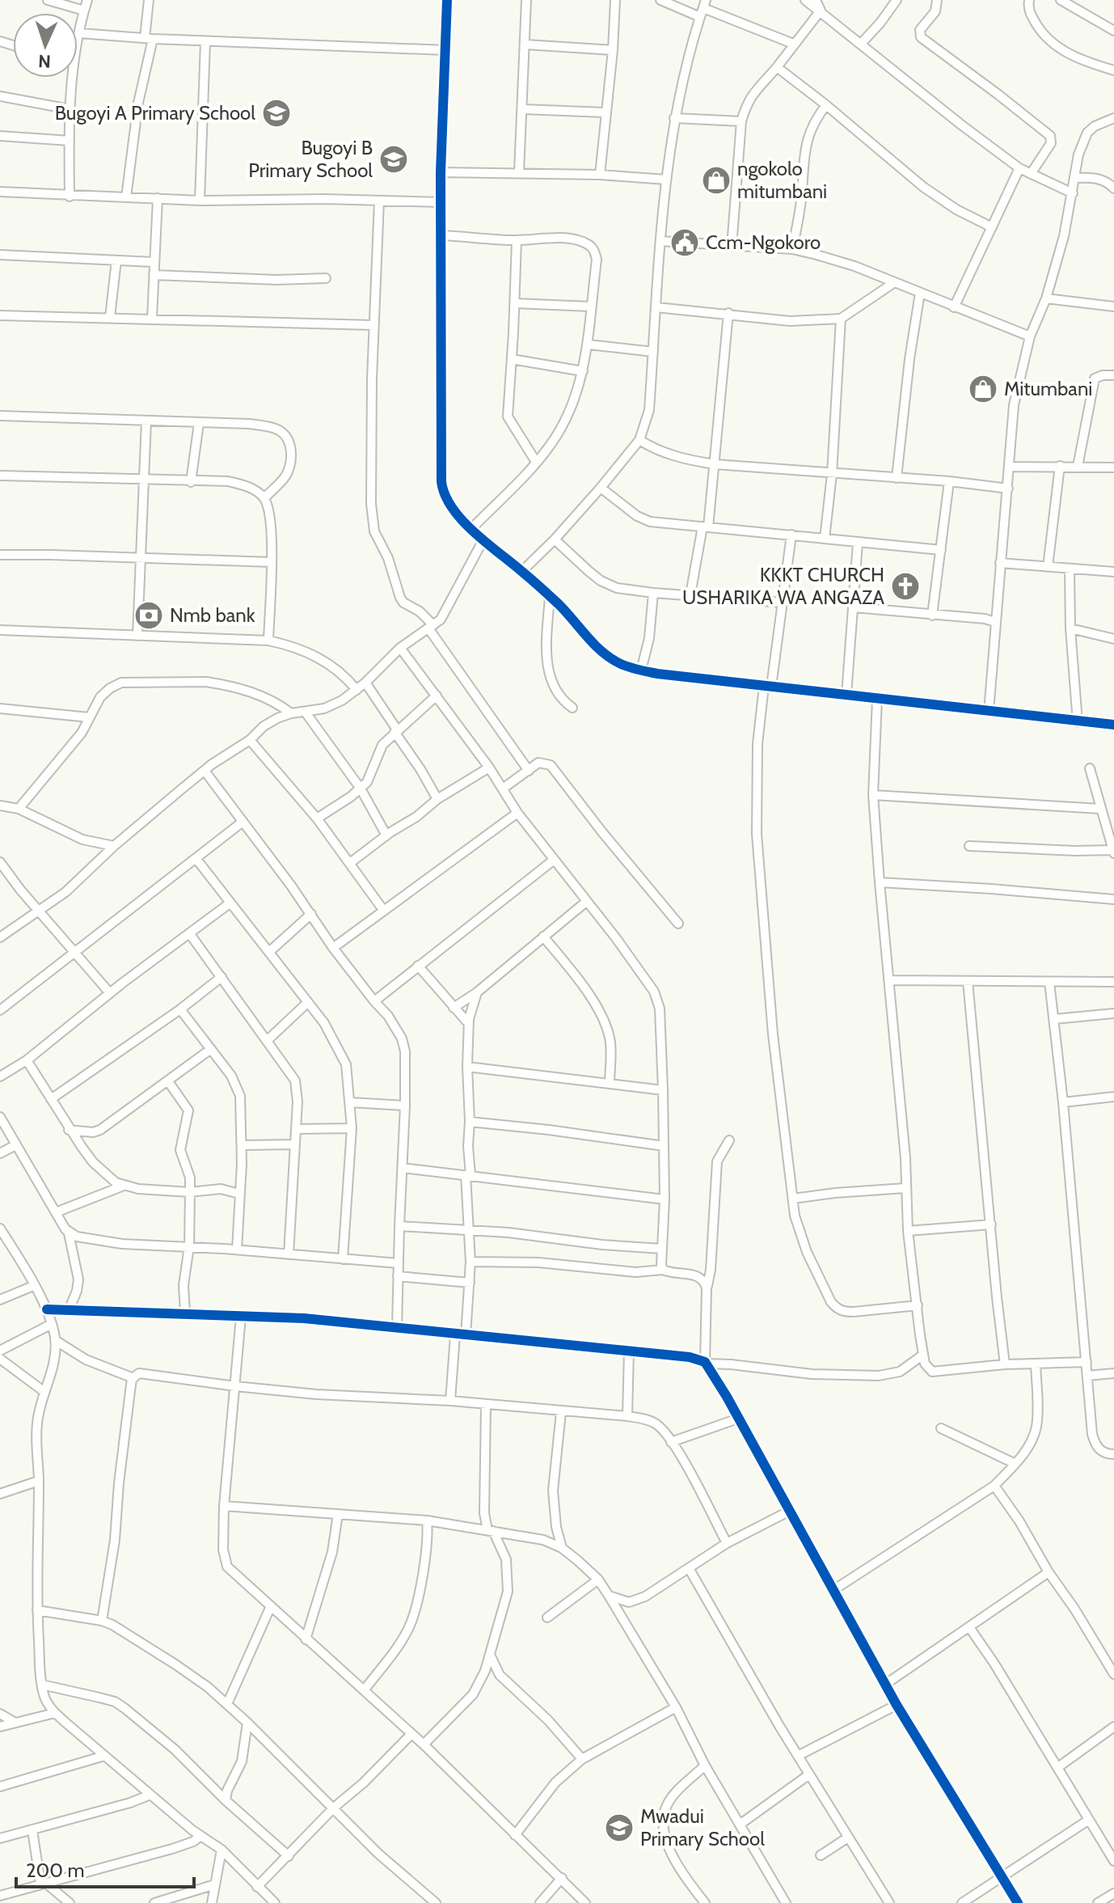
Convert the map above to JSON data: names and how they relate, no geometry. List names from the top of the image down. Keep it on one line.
{"places":{"school or university":["Bugoyi A Primary School","Bugoyi B Primary School","Mwadui Primary School"],"shop":["ngokolo mitumbani","Mitumbani"],"public building":["Ccm-Ngokoro"],"church":["KKKT CHURCH USHARIKA WA ANGAZA"],"bank":["Nmb bank"]},"scale_bar":"200 m","north":"bottom"}
